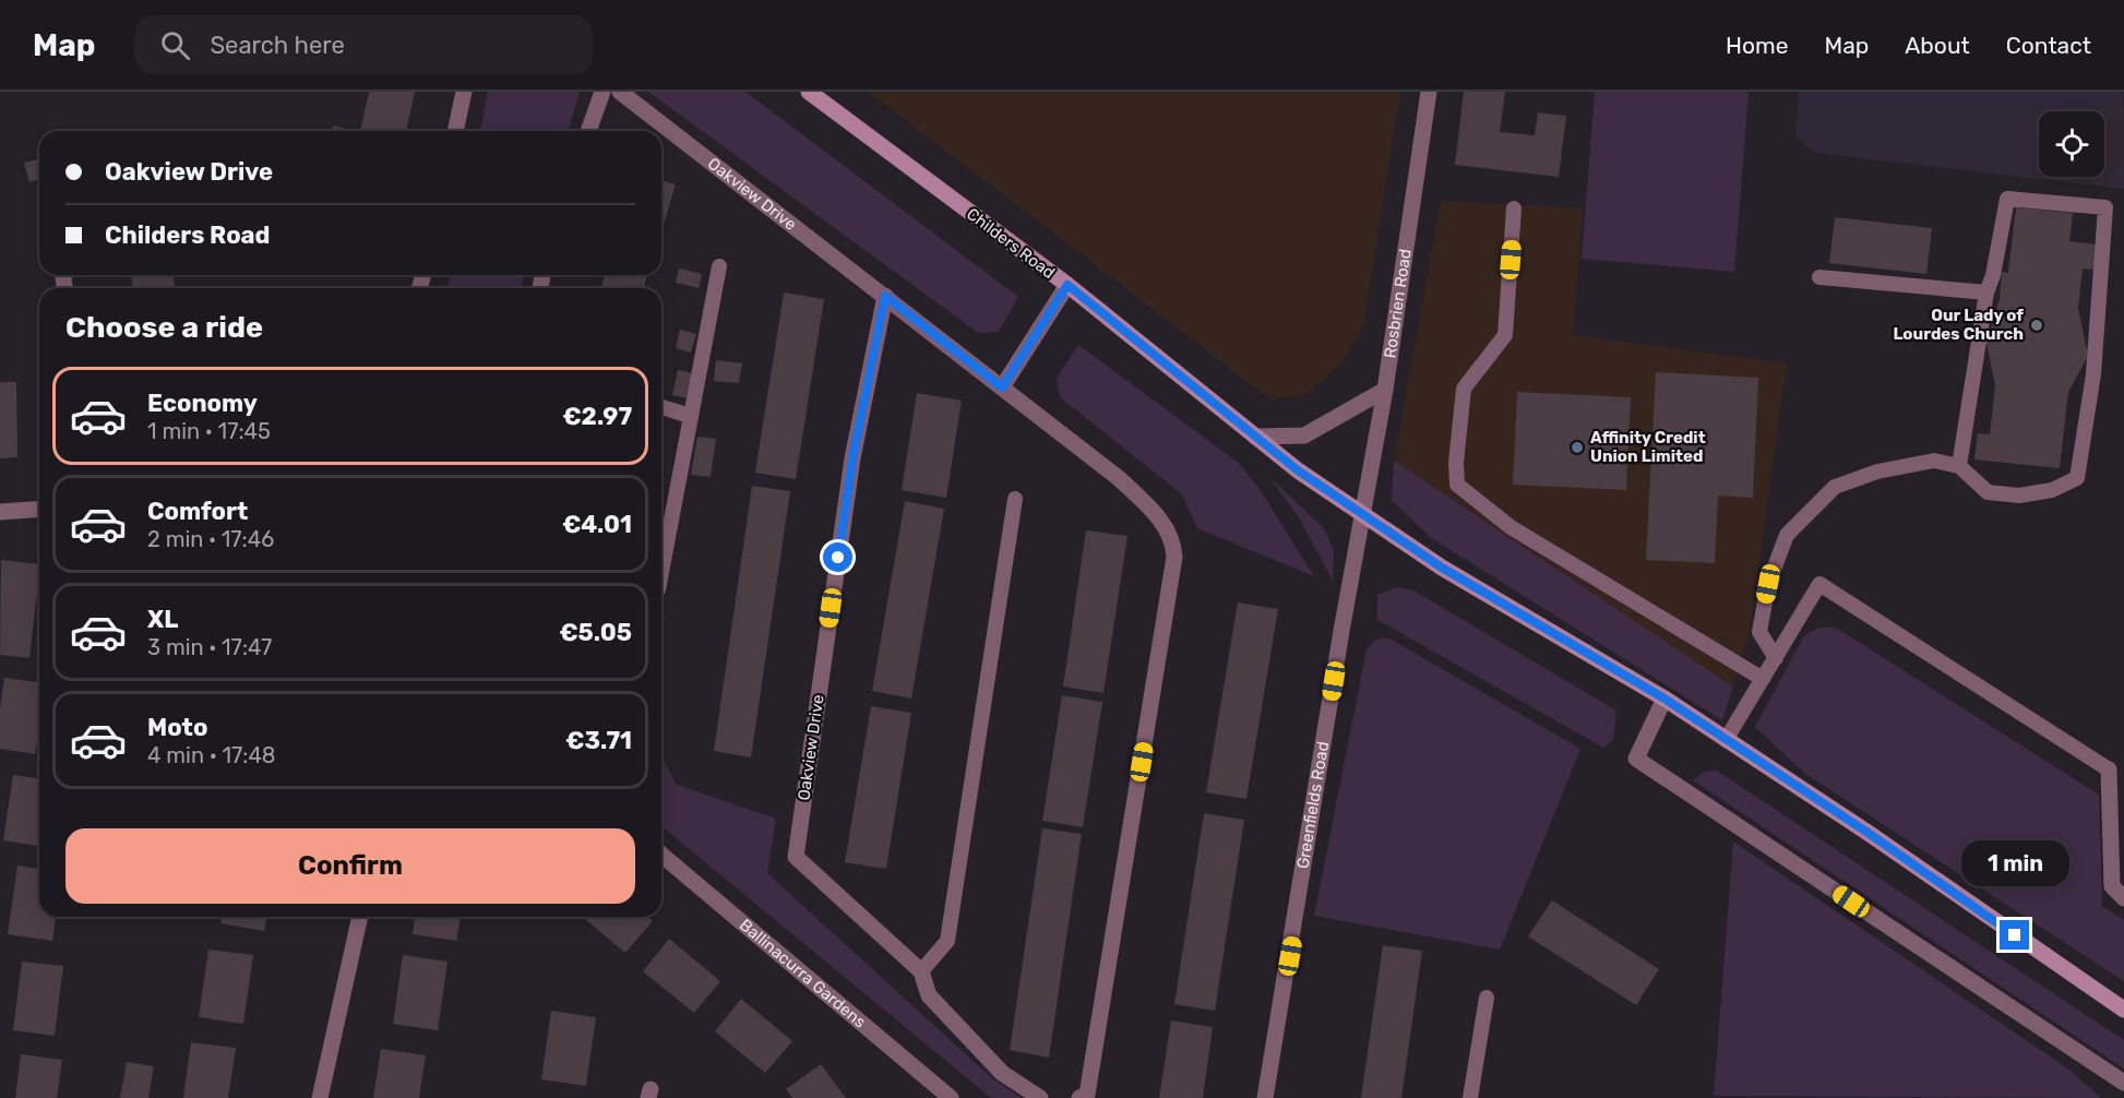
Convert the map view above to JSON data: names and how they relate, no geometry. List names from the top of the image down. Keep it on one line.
{"streets":{"main road":["Childers Road"],"street":["Oakview Drive","Rosbrien Road","Greenfields Road","Ballinacurra Gardens"]},"crossings":[["Childers Road","Rosbrien Road"],["Childers Road","Greenfields Road"],["Rosbrien Road","Greenfields Road"]],"places":["Our Lady of Lourdes Church","Affinity Credit Union Limited"],"page":{"header":"Map","search":"Search here","nav":["Home","Map","About","Contact"],"banner":["Oakview Drive","Childers Road"],"heading":"Choose a ride","list":[{"name":"Economy","note":"1 min · 17:45","value":"€2.97"},{"name":"Comfort","note":"2 min · 17:46","value":"€4.01"},{"name":"XL","note":"3 min · 17:47","value":"€5.05"},{"name":"Moto","note":"4 min · 17:48","value":"€3.71"}],"buttons":"Confirm","bubble":"1 min"}}
